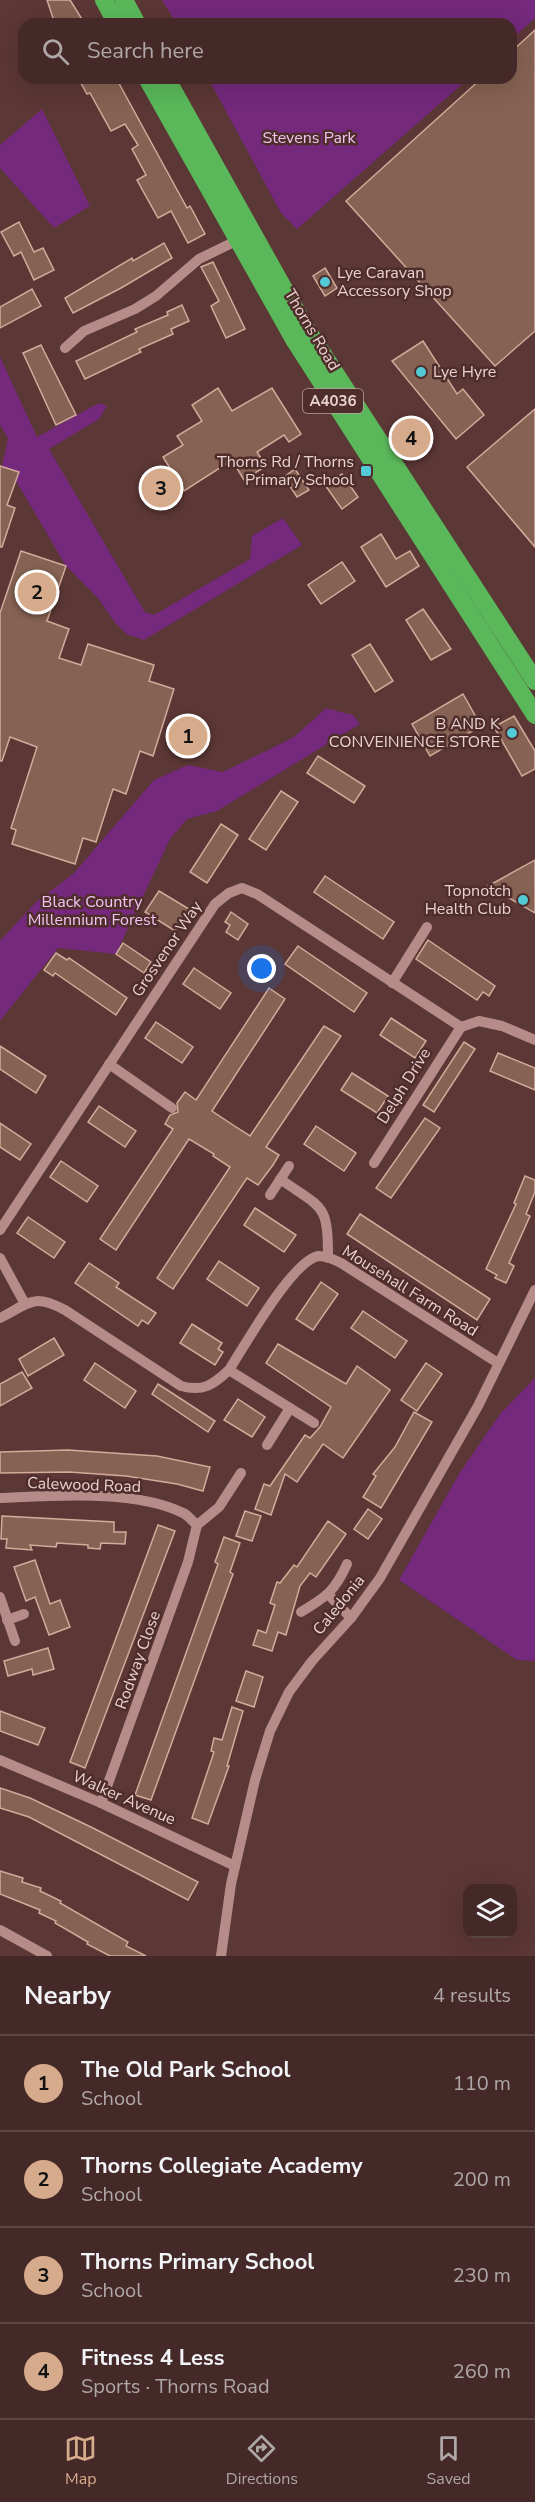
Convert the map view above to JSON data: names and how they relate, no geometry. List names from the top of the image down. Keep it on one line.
{"streets":{"highway":["Thorns Road","A4036"],"street":["Grosvenor Way","Delph Drive","Mousehall Farm Road","Calewood Road","Caledonia","Rodway Close","Walker Avenue"]},"crossings":[["Grosvenor Way","Delph Drive"],["Mousehall Farm Road","Caledonia"],["Calewood Road","Rodway Close"],["Caledonia","Walker Avenue"],["Rodway Close","Walker Avenue"]],"parks":["Stevens Park","Black Country Millennium Forest"],"places":{"other":["Lye Caravan Accessory Shop","Lye Hyre","B AND K CONVEINIENCE STORE","Topnotch Health Club"],"transit":["Thorns Rd / Thorns Primary School"]},"page":{"search":"Search here","pins":["4","3","2","1"],"heading":["Nearby","4 results"],"list":[{"mark":"1","name":"The Old Park School","note":"School","value":"110 m"},{"mark":"2","name":"Thorns Collegiate Academy","note":"School","value":"200 m"},{"mark":"3","name":"Thorns Primary School","note":"School","value":"230 m"},{"mark":"4","name":"Fitness 4 Less","note":"Sports · Thorns Road","value":"260 m"}],"nav":["Map","Directions","Saved"]}}
